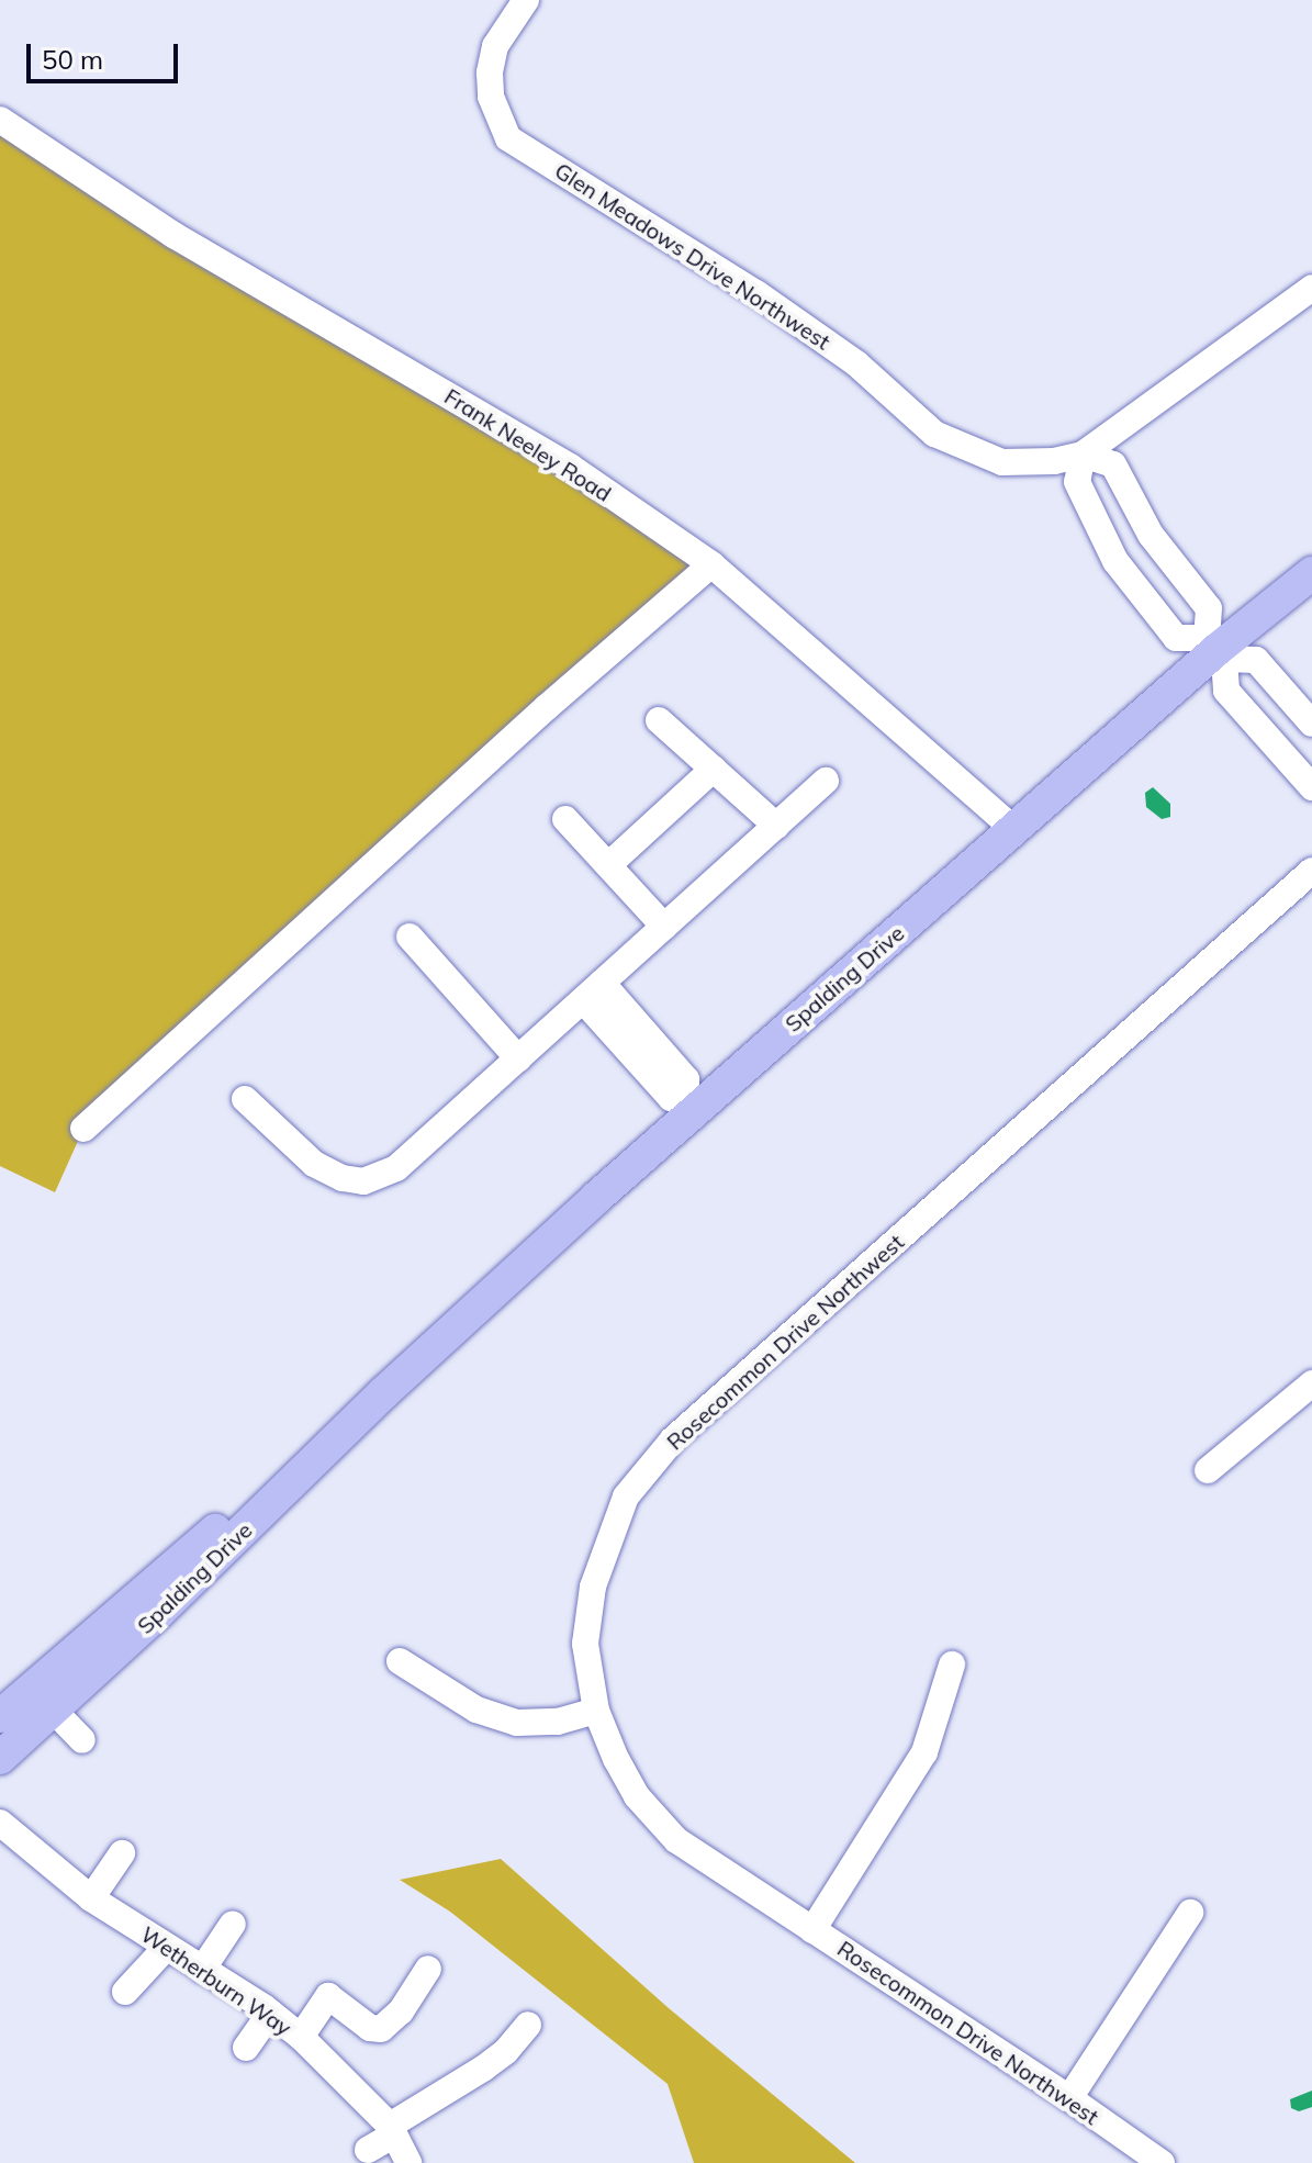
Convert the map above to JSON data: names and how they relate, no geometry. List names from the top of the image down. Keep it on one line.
{"streets":{"main road":["Spalding Drive"],"street":["Glen Meadows Drive Northwest","Frank Neeley Road","Rosecommon Drive Northwest","Wetherburn Way"]},"crossings":[["Frank Neeley Road","Spalding Drive"]],"scale_bar":"50 m"}
